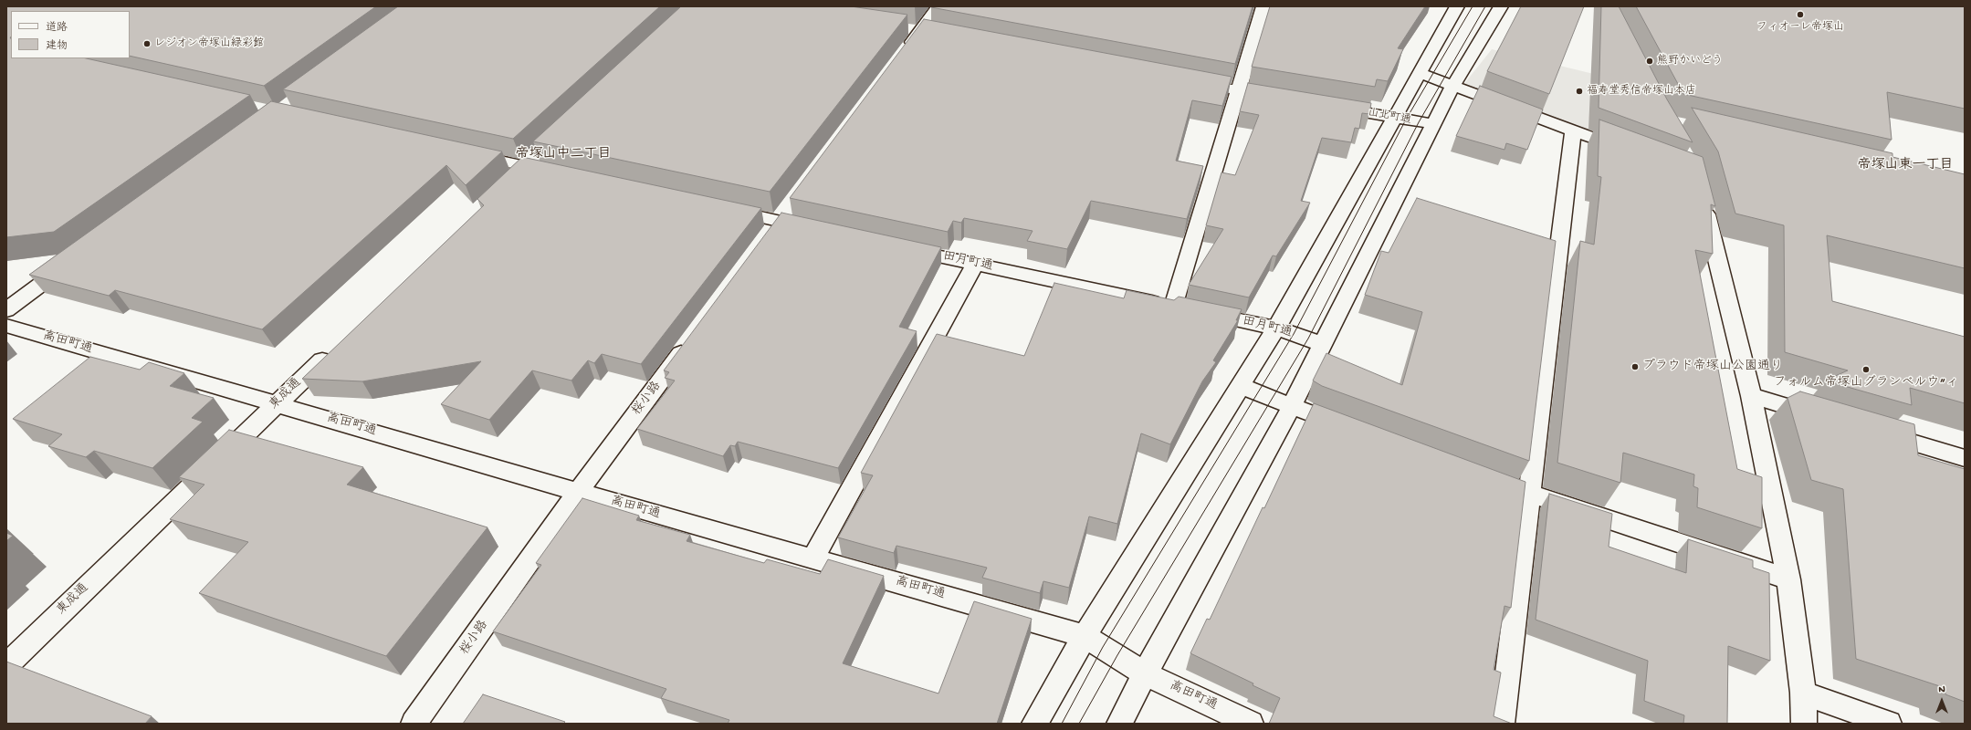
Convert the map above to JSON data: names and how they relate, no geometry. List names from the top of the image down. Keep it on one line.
{"streets":{"street":["山北町通","田月町通","高田町通","東成通","桜小路"]},"crossings":[["高田町通","東成通"],["高田町通","桜小路"]],"districts":["帝塚山中二丁目","帝塚山東一丁目"],"places":["フィオーレ帝塚山","レジオン帝塚山緑彩館","熊野かいどう","福寿堂秀信帝塚山本店","プラウド帝塚山公園通り","フォルム帝塚山グランベルウ”ィ"],"legend":["道路","建物"],"north":"top"}
